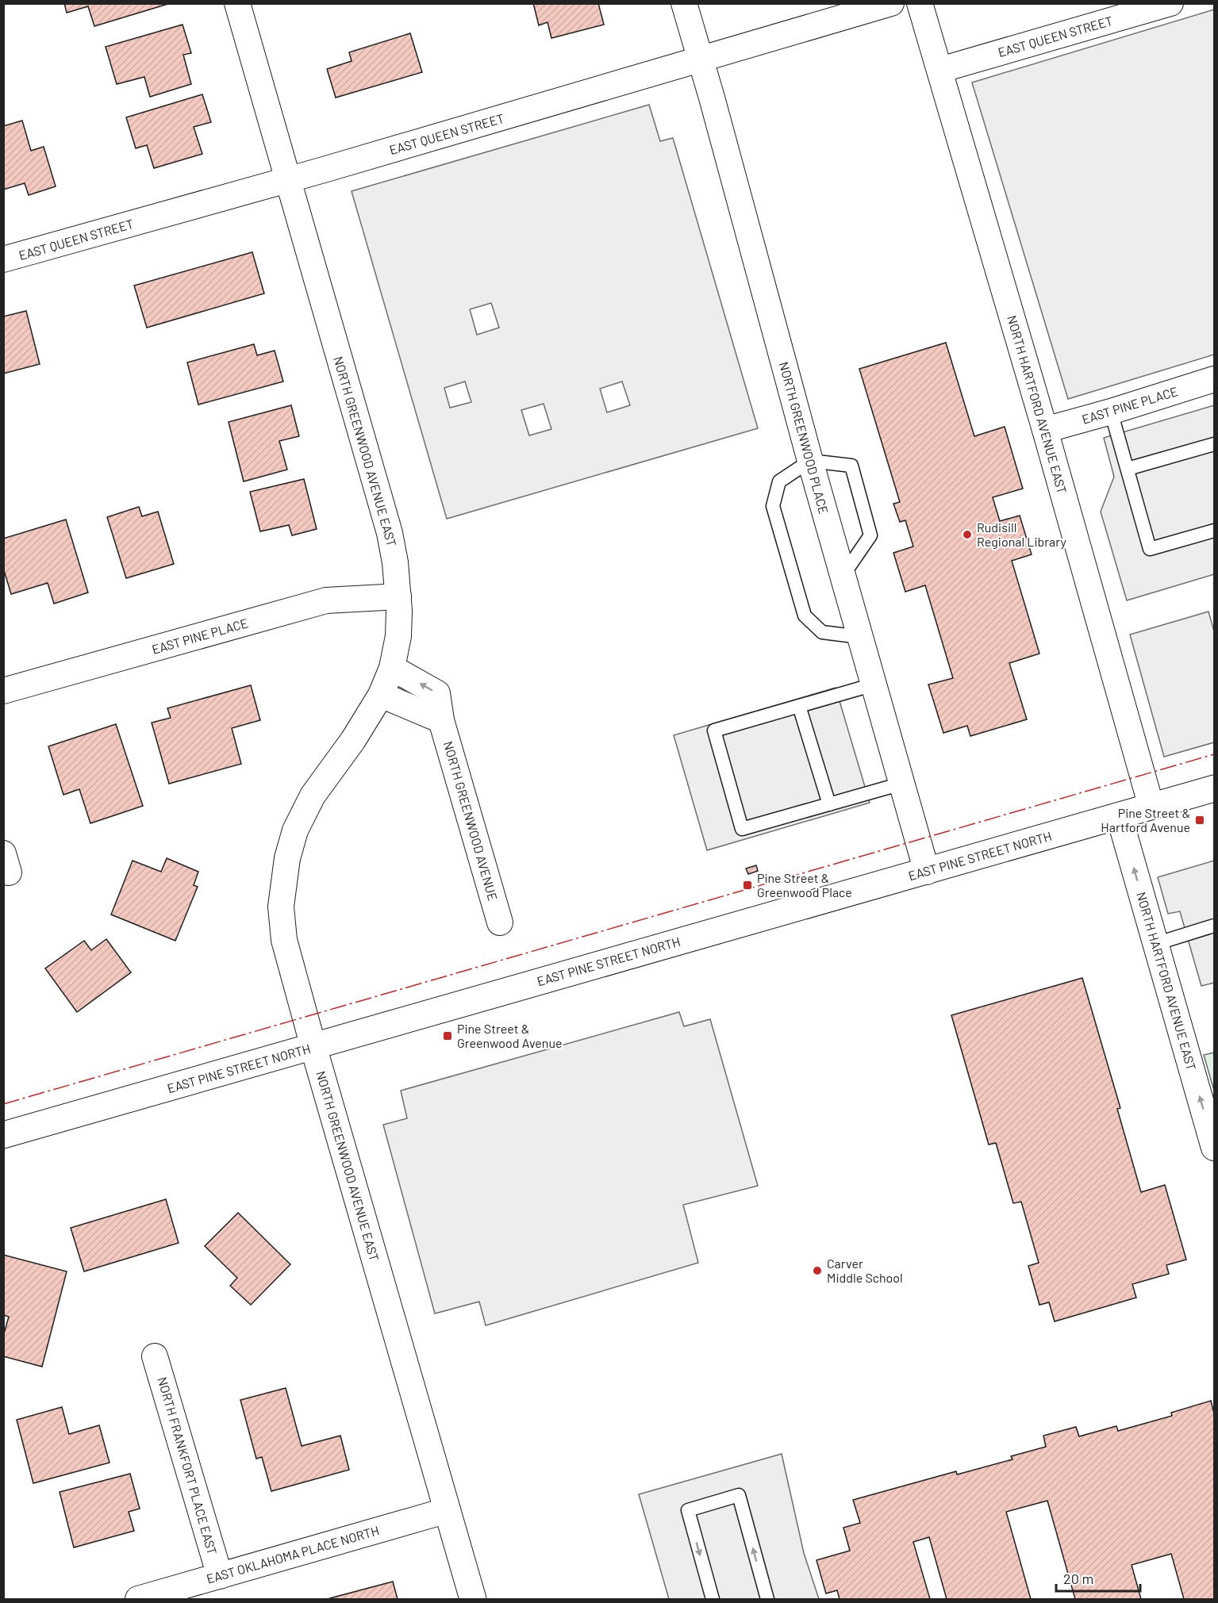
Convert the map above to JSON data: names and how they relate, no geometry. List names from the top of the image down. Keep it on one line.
{"streets":{"main road":["NORTH GREENWOOD AVENUE EAST","EAST PINE STREET NORTH"],"street":["EAST QUEEN STREET","NORTH HARTFORD AVENUE EAST","EAST PINE PLACE","NORTH GREENWOOD PLACE","NORTH GREENWOOD AVENUE","NORTH FRANKFORT PLACE EAST","EAST OKLAHOMA PLACE NORTH"]},"crossings":[["EAST QUEEN STREET","NORTH HARTFORD AVENUE EAST"],["EAST QUEEN STREET","NORTH GREENWOOD PLACE"],["EAST QUEEN STREET","NORTH GREENWOOD AVENUE EAST"],["NORTH HARTFORD AVENUE EAST","EAST PINE PLACE"],["NORTH HARTFORD AVENUE EAST","EAST PINE STREET NORTH"],["EAST PINE PLACE","NORTH GREENWOOD AVENUE EAST"],["NORTH GREENWOOD PLACE","EAST PINE STREET NORTH"],["NORTH GREENWOOD AVENUE EAST","NORTH GREENWOOD AVENUE"],["NORTH GREENWOOD AVENUE EAST","EAST PINE STREET NORTH"],["NORTH GREENWOOD AVENUE EAST","EAST OKLAHOMA PLACE NORTH"],["NORTH FRANKFORT PLACE EAST","EAST OKLAHOMA PLACE NORTH"]],"places":{"other":["Rudisill Regional Library","Carver Middle School"],"transit":["Pine Street & Hartford Avenue","Pine Street & Greenwood Place","Pine Street & Greenwood Avenue"]},"scale_bar":"20 m"}
